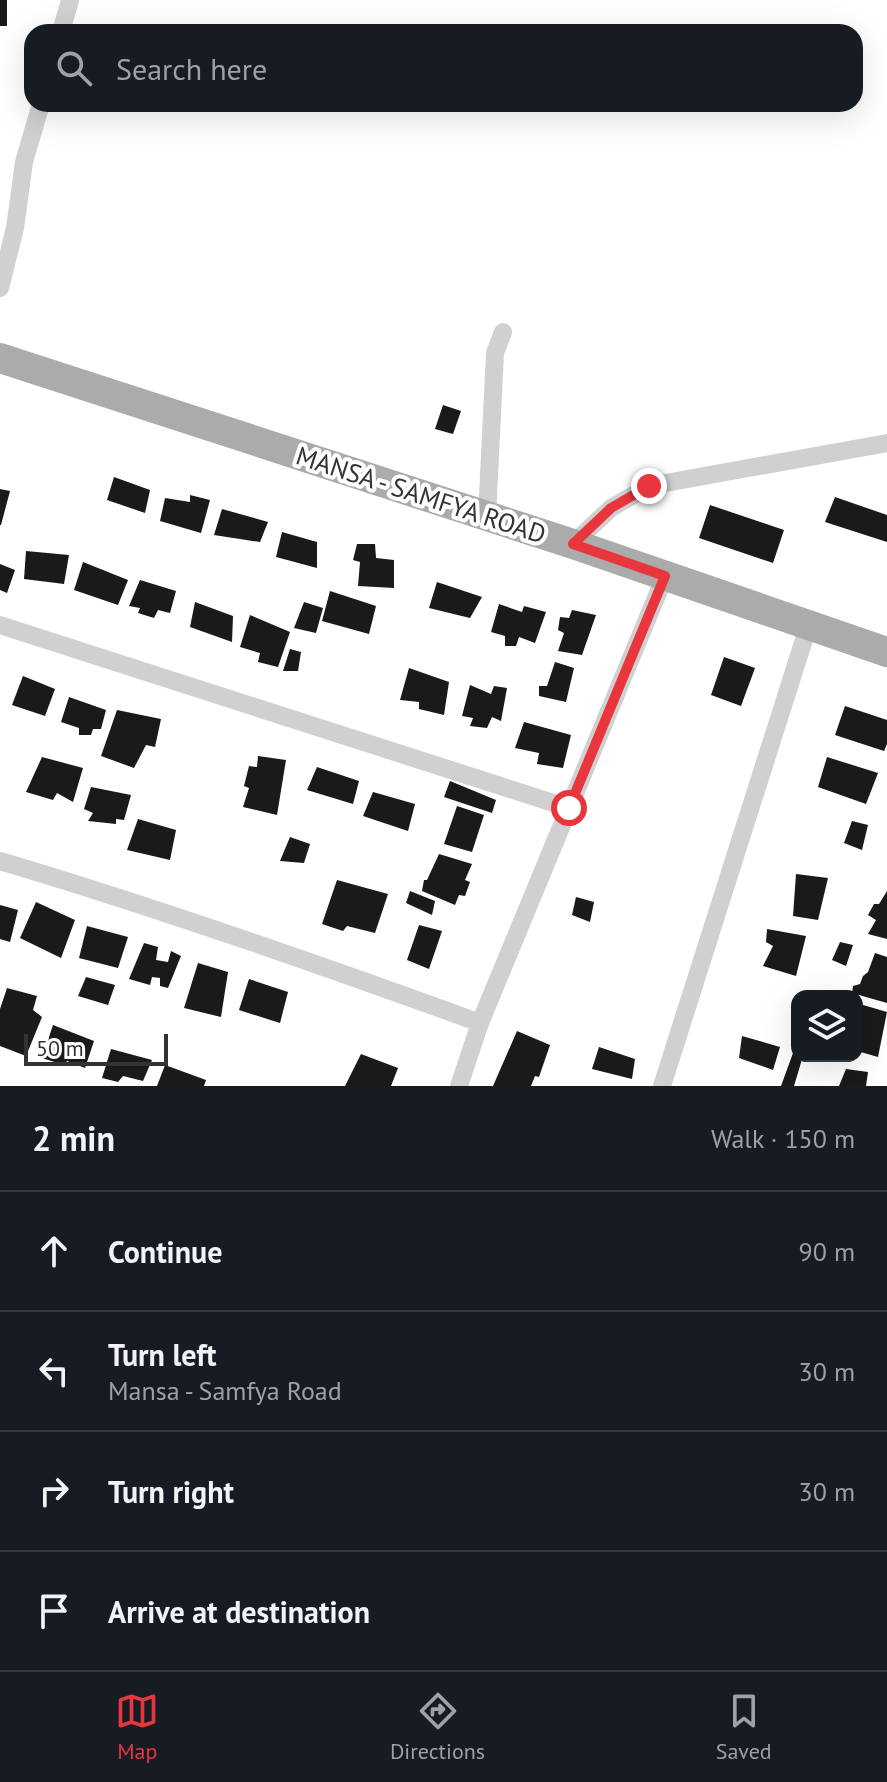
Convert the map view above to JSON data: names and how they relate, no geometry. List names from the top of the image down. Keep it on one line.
{"streets":{"main road":["MANSA - SAMFYA ROAD"]},"scale_bar":"50 m","page":{"search":"Search here","scale":"50 m","heading":["2 min","Walk · 150 m"],"list":[["Continue","90 m"],["Turn left","Mansa - Samfya Road","30 m"],["Turn right","30 m"],"Arrive at destination"],"nav":["Map","Directions","Saved"]}}
